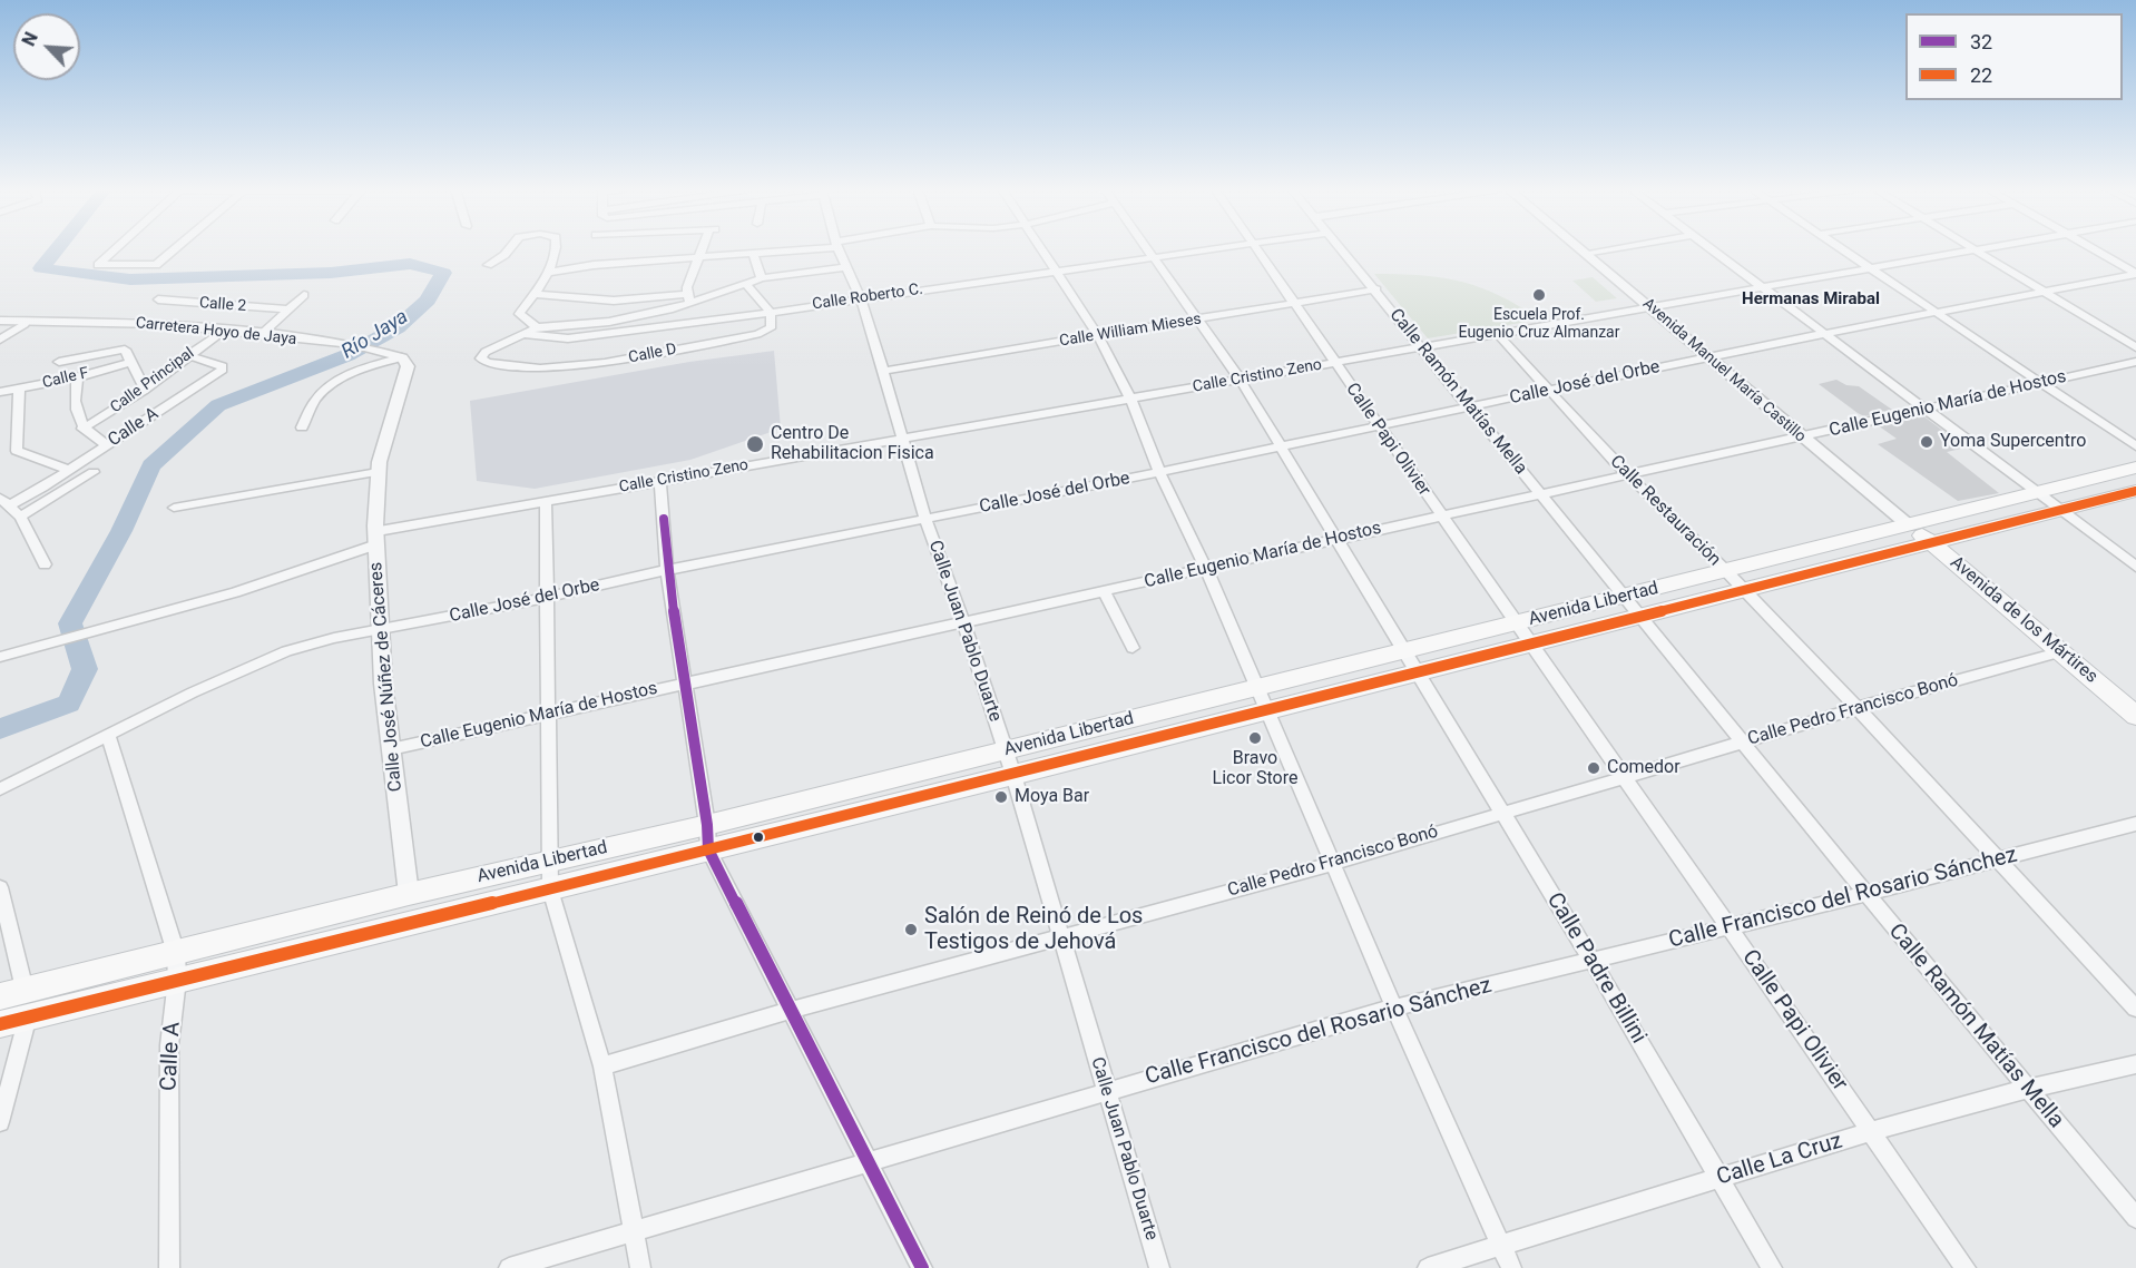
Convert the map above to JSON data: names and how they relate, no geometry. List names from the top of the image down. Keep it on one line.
{"streets":{"main road":["Avenida Libertad","Avenida de los Mártires"],"street":["Calle Roberto C.","Calle 2","Calle William Mieses","Carretera Hoyo de Jaya","Calle D","Avenida Manuel María Castillo","Calle Cristino Zeno","Calle F","Calle Principal","Calle José del Orbe","Calle Ramón Matías Mella","Calle Eugenio María de Hostos","Calle A","Calle Papi Olivier","Calle Restauración","Calle Juan Pablo Duarte","Calle José Núñez de Cáceres","Calle Pedro Francisco Bonó","Calle Francisco del Rosario Sánchez","Calle Padre Billini","Calle La Cruz"]},"crossings":[["Calle Roberto C.","Calle D"],["Calle Roberto C.","Calle Juan Pablo Duarte"],["Calle Roberto C.","Calle Padre Billini"],["Calle William Mieses","Calle Ramón Matías Mella"],["Calle William Mieses","Calle Papi Olivier"],["Calle William Mieses","Calle Juan Pablo Duarte"],["Calle William Mieses","Calle Padre Billini"],["Carretera Hoyo de Jaya","Calle Principal"],["Carretera Hoyo de Jaya","Calle José Núñez de Cáceres"],["Avenida Manuel María Castillo","Calle Cristino Zeno"],["Avenida Manuel María Castillo","Calle José del Orbe"],["Avenida Manuel María Castillo","Calle Eugenio María de Hostos"],["Avenida Manuel María Castillo","Avenida Libertad"],["Avenida Manuel María Castillo","Avenida de los Mártires"],["Calle Cristino Zeno","Calle Ramón Matías Mella"],["Calle Cristino Zeno","Calle Papi Olivier"],["Calle Cristino Zeno","Calle Restauración"],["Calle Cristino Zeno","Calle Juan Pablo Duarte"],["Calle Cristino Zeno","Calle José Núñez de Cáceres"],["Calle Cristino Zeno","Calle Padre Billini"],["Calle Principal","Calle A"],["Calle José del Orbe","Calle Ramón Matías Mella"],["Calle José del Orbe","Calle A"],["Calle José del Orbe","Calle Papi Olivier"],["Calle José del Orbe","Calle Restauración"],["Calle José del Orbe","Calle Juan Pablo Duarte"],["Calle José del Orbe","Calle José Núñez de Cáceres"],["Calle José del Orbe","Calle Padre Billini"],["Calle Ramón Matías Mella","Calle Eugenio María de Hostos"],["Calle Ramón Matías Mella","Avenida Libertad"],["Calle Ramón Matías Mella","Calle Pedro Francisco Bonó"],["Calle Ramón Matías Mella","Calle Francisco del Rosario Sánchez"],["Calle Ramón Matías Mella","Calle La Cruz"],["Calle Eugenio María de Hostos","Calle Papi Olivier"],["Calle Eugenio María de Hostos","Calle Restauración"],["Calle Eugenio María de Hostos","Calle Juan Pablo Duarte"],["Calle Eugenio María de Hostos","Calle José Núñez de Cáceres"],["Calle Eugenio María de Hostos","Calle Padre Billini"],["Calle A","Avenida Libertad"],["Calle Papi Olivier","Avenida Libertad"],["Calle Papi Olivier","Calle Pedro Francisco Bonó"],["Calle Papi Olivier","Calle Francisco del Rosario Sánchez"],["Calle Papi Olivier","Calle La Cruz"],["Calle Restauración","Avenida Libertad"],["Calle Restauración","Calle Pedro Francisco Bonó"],["Calle Restauración","Calle Francisco del Rosario Sánchez"],["Avenida Libertad","Avenida de los Mártires"],["Avenida Libertad","Calle Juan Pablo Duarte"],["Avenida Libertad","Calle José Núñez de Cáceres"],["Avenida Libertad","Calle Padre Billini"],["Avenida de los Mártires","Calle Pedro Francisco Bonó"],["Calle Juan Pablo Duarte","Calle Pedro Francisco Bonó"],["Calle Juan Pablo Duarte","Calle Francisco del Rosario Sánchez"],["Calle Pedro Francisco Bonó","Calle Padre Billini"],["Calle Francisco del Rosario Sánchez","Calle Padre Billini"],["Calle Padre Billini","Calle La Cruz"]],"districts":["Hermanas Mirabal"],"water":["Río Jaya"],"places":["Escuela Prof. Eugenio Cruz Almanzar","Yoma Supercentro","Centro De Rehabilitacion Fisica","Bravo Licor Store","Comedor","Moya Bar","Salón de Reinó de Los Testigos de Jehová"],"lines":["transit line 22","transit line 32"],"legend":["32","22"],"north":"top left"}
